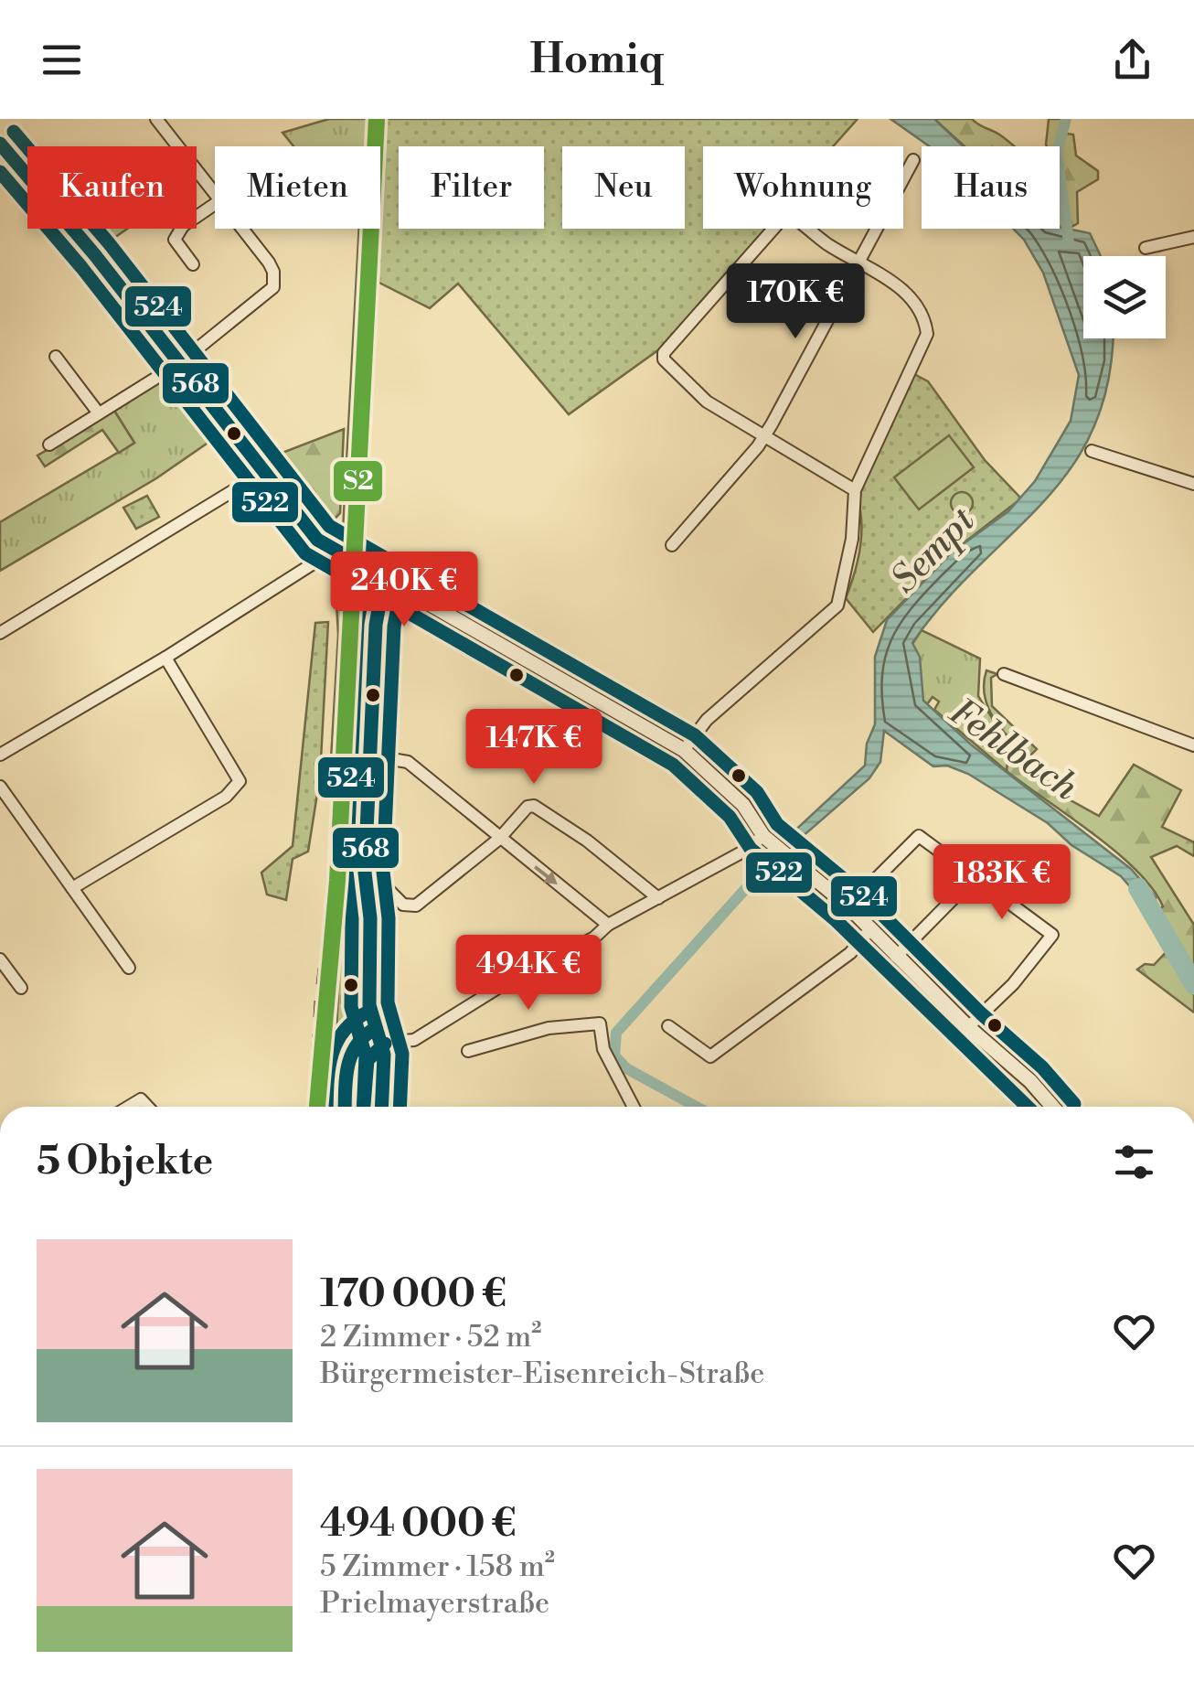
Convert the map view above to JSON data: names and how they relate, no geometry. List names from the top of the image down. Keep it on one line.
{"water":["Sempt","Fehlbach"],"lines":["transit line S2","transit line 524","transit line 568","transit line 522"],"page":{"header":"Homiq","chip":["Kaufen","Mieten","Filter","Neu","Wohnung","Haus"],"price":["170K €","240K €","147K €","183K €","494K €"],"heading":"5 Objekte","list":[{"name":"170 000 €","note":"2 Zimmer · 52 m² · Bürgermeister-Eisenreich-Straße"},{"name":"494 000 €","note":"5 Zimmer · 158 m² · Prielmayerstraße"}]}}
